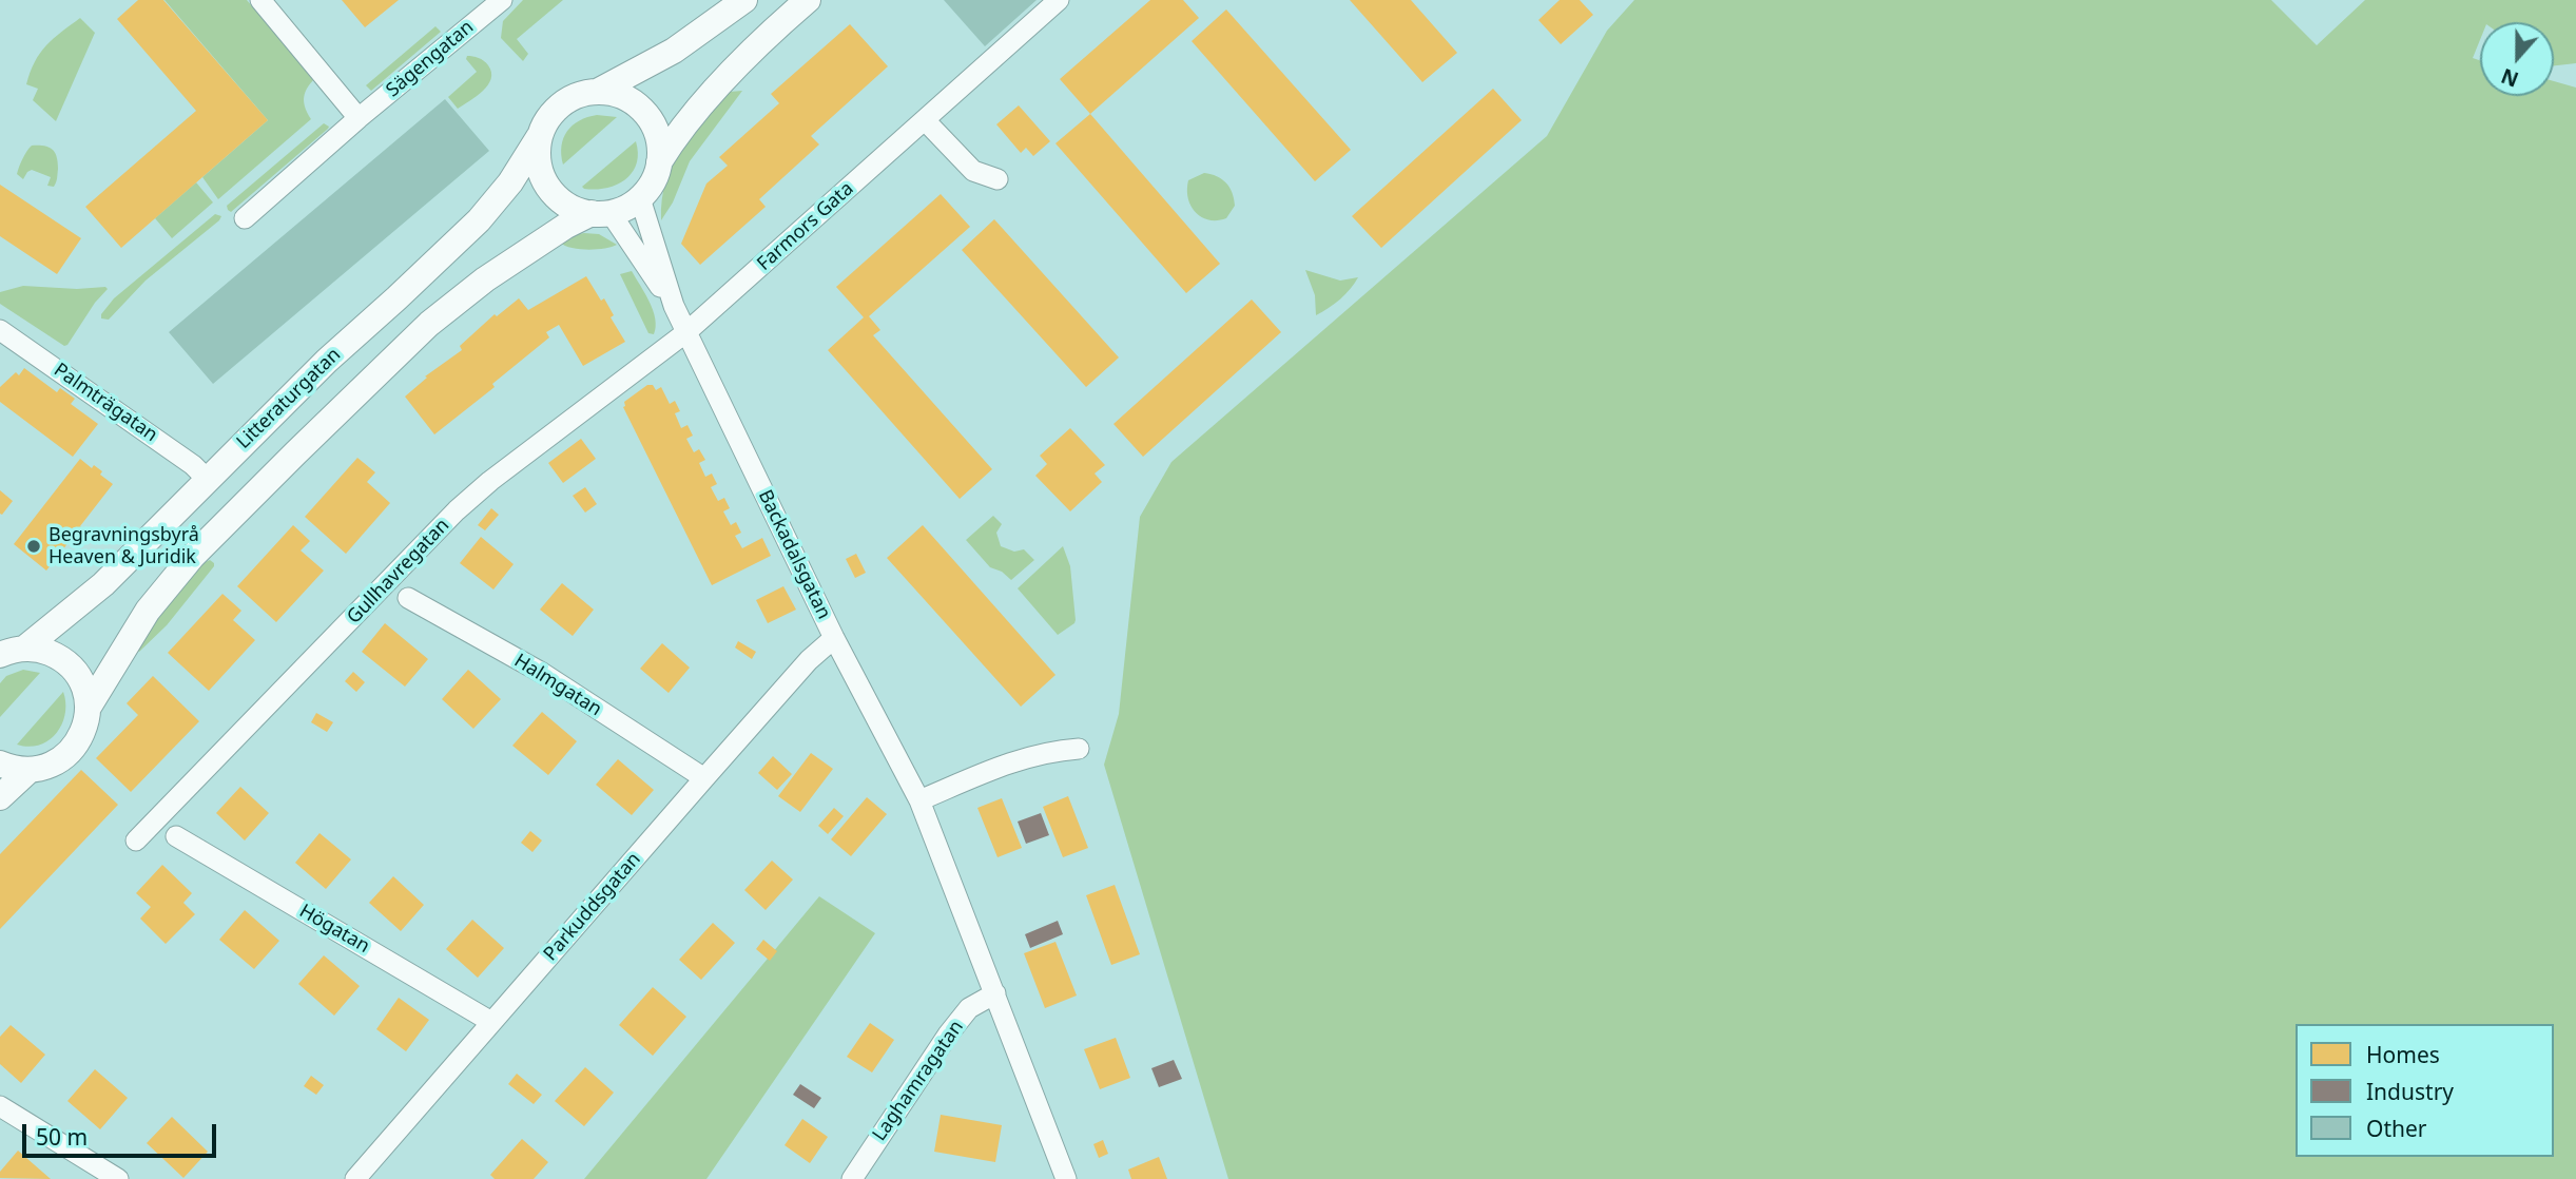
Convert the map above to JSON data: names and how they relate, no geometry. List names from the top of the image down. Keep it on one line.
{"streets":{"street":["Sägengatan","Farmors Gata","Litteraturgatan","Palmträgatan","Backadalsgatan","Gullhavregatan","Halmgatan","Parkuddsgatan","Högatan","Laghamragatan"]},"crossings":[["Farmors Gata","Backadalsgatan"],["Farmors Gata","Gullhavregatan"],["Litteraturgatan","Palmträgatan"],["Litteraturgatan","Backadalsgatan"],["Backadalsgatan","Gullhavregatan"],["Backadalsgatan","Parkuddsgatan"],["Backadalsgatan","Laghamragatan"],["Halmgatan","Parkuddsgatan"],["Parkuddsgatan","Högatan"]],"places":["Begravningsbyrå Heaven & Juridik"],"legend":["Homes","Industry","Other"],"scale_bar":"50 m","north":"bottom"}
